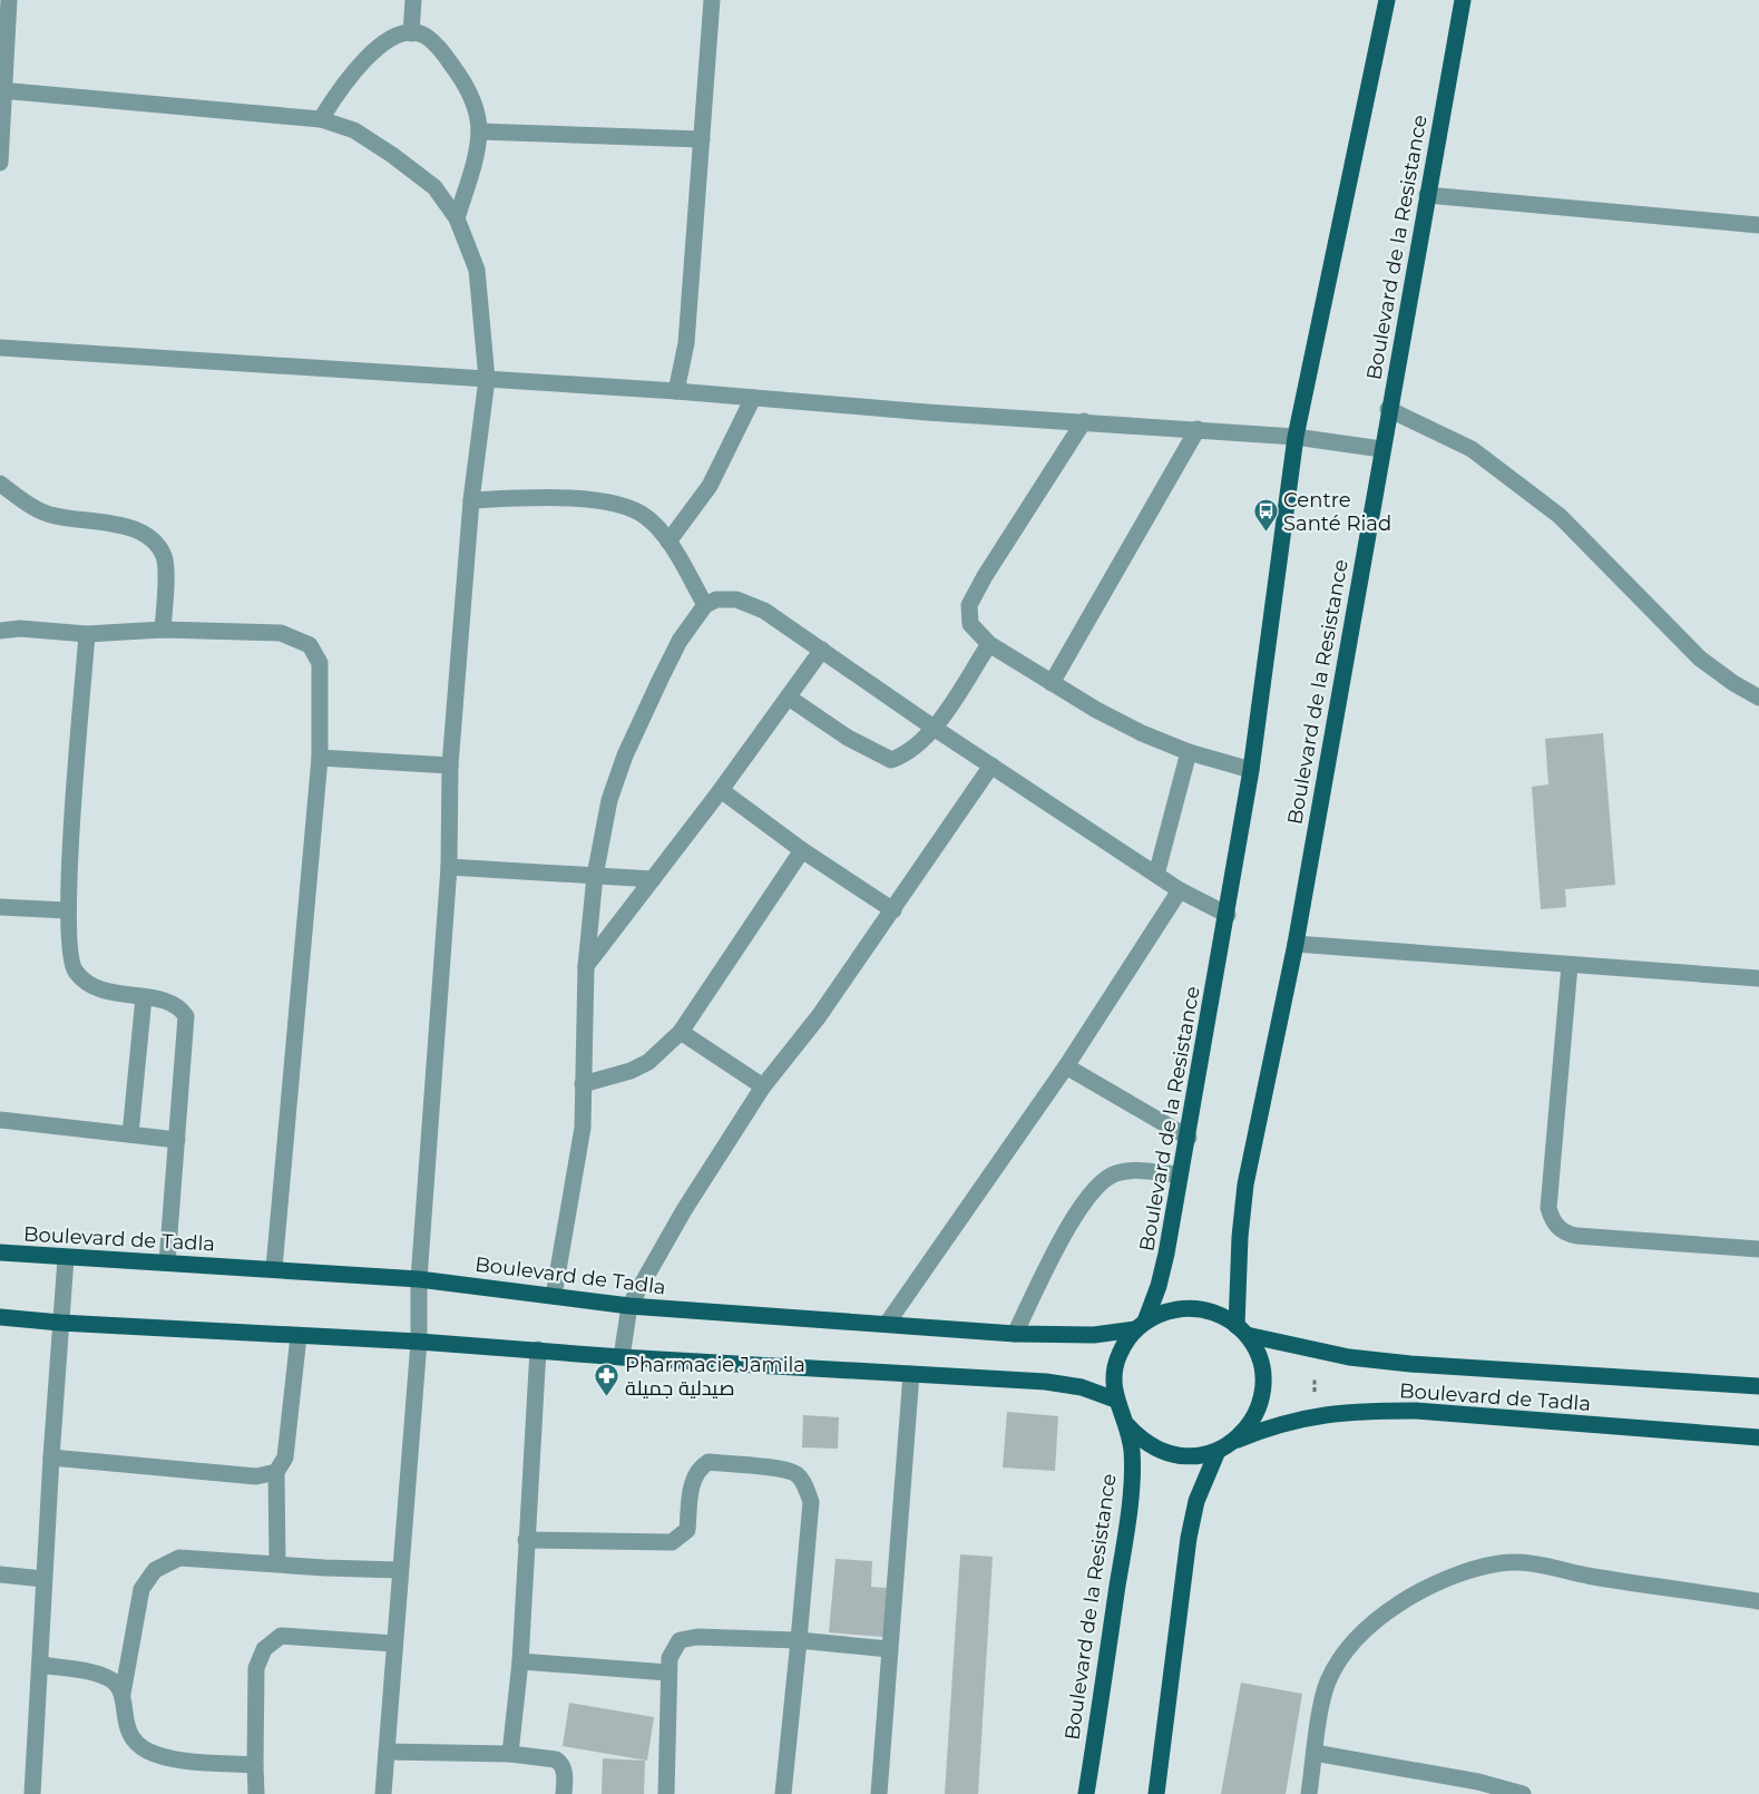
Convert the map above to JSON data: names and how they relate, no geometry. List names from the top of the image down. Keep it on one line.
{"streets":{"main road":["Boulevard de la Resistance","Boulevard de Tadla"]},"crossings":[["Boulevard de la Resistance","Boulevard de Tadla"]],"places":{"bus stop":["Centre Santé Riad"],"pharmacy":["Pharmacie Jamila صيدلية جميلة"]}}
